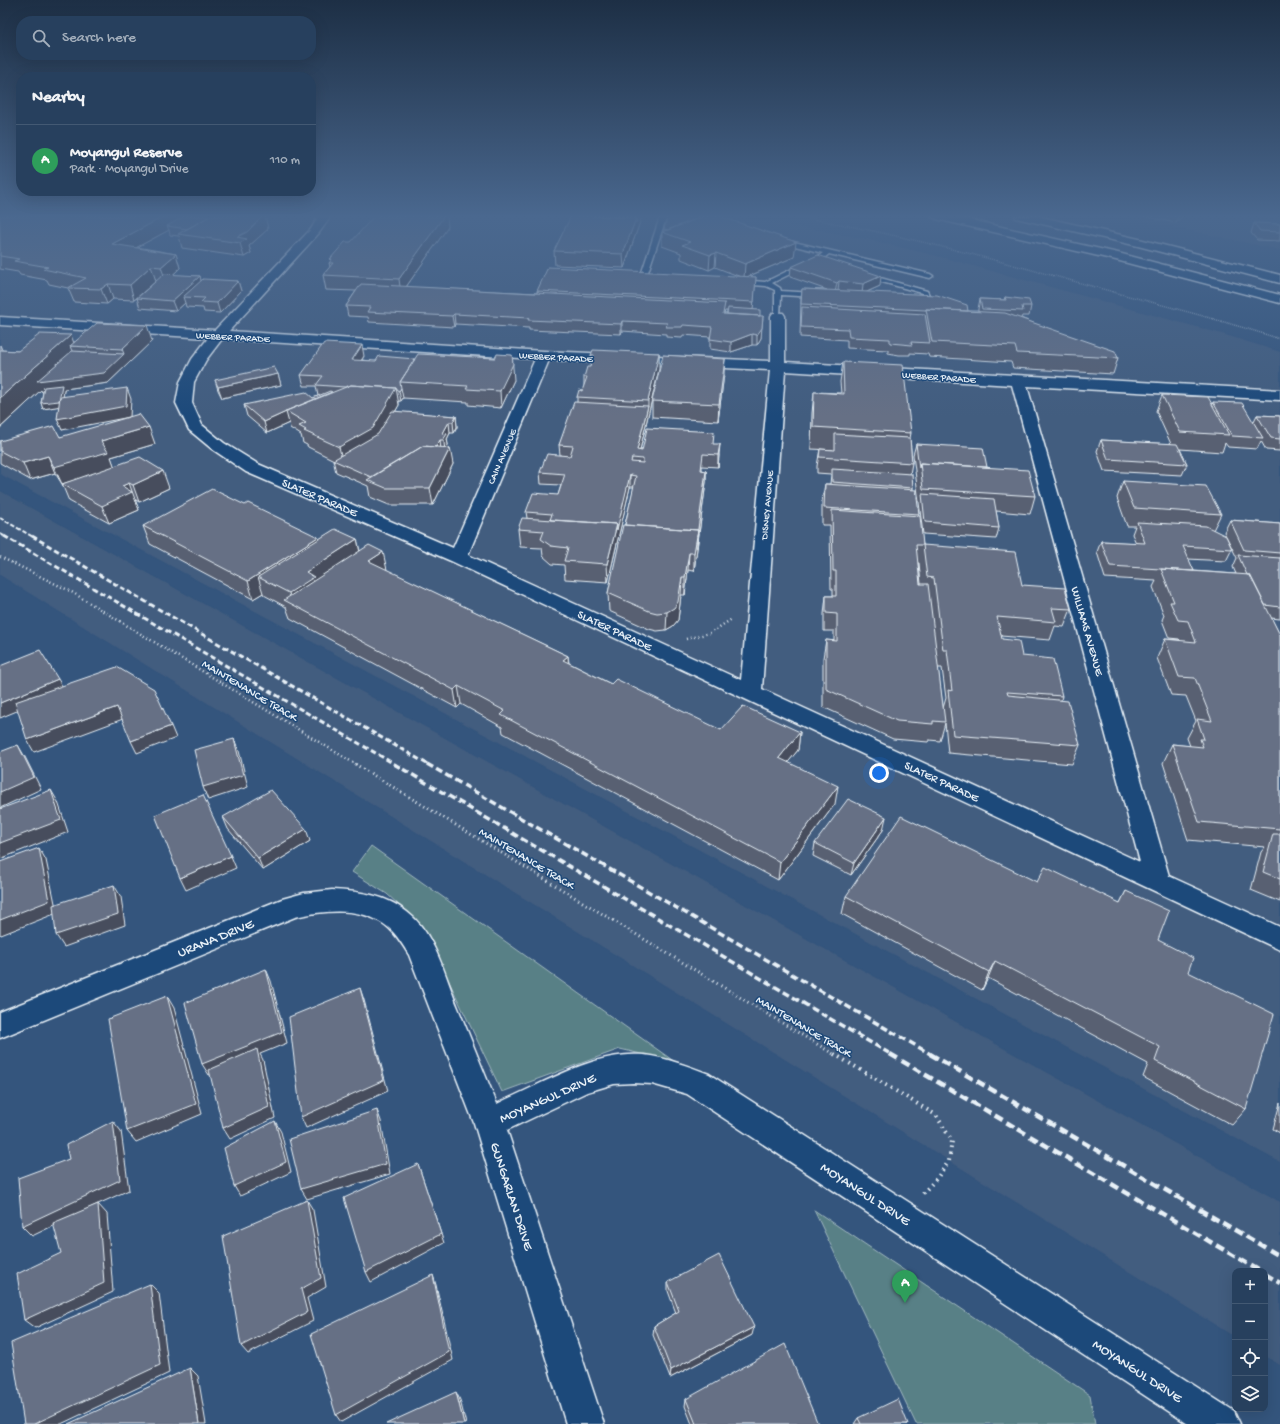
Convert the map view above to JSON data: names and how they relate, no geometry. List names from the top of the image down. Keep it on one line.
{"streets":{"main road":["WEBBER PARADE","CAIN AVENUE","SLATER PARADE","DISNEY AVENUE","WILLIAMS AVENUE","URANA DRIVE","MOYANGUL DRIVE","GUNGARLAN DRIVE"],"path":["MAINTENANCE TRACK"]},"crossings":[["WEBBER PARADE","CAIN AVENUE"],["WEBBER PARADE","SLATER PARADE"],["WEBBER PARADE","DISNEY AVENUE"],["WEBBER PARADE","WILLIAMS AVENUE"],["CAIN AVENUE","SLATER PARADE"],["SLATER PARADE","DISNEY AVENUE"],["SLATER PARADE","WILLIAMS AVENUE"],["MAINTENANCE TRACK","MOYANGUL DRIVE"],["URANA DRIVE","GUNGARLAN DRIVE"],["MOYANGUL DRIVE","GUNGARLAN DRIVE"]],"page":{"search":"Search here","heading":"Nearby","list":[{"mark":"A","name":"Moyangul Reserve","note":"Park · Moyangul Drive","value":"110 m"}],"map_buttons":["+","−"],"pins":"A"}}
